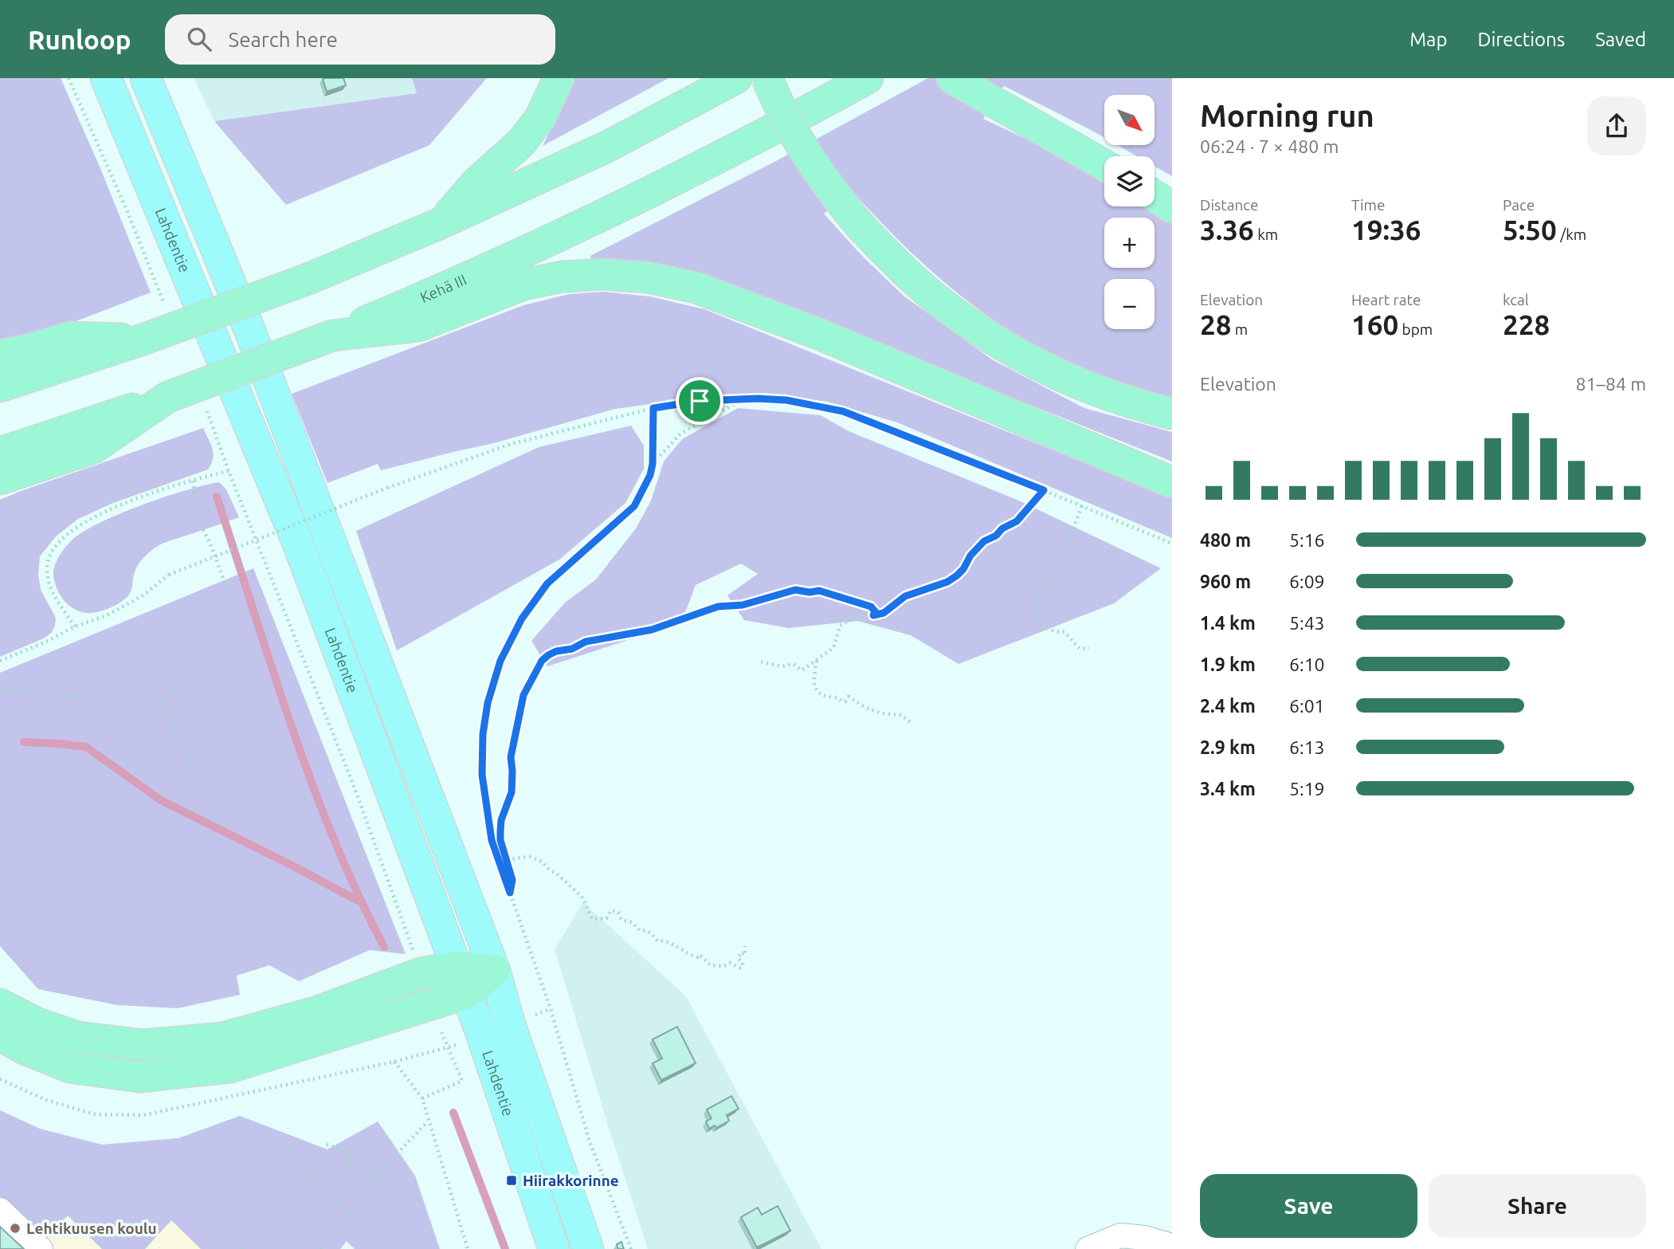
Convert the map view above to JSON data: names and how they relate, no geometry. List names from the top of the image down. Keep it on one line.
{"streets":{"highway":["Kehä III"],"main road":["Lahdentie"]},"places":{"transit":["Hiirakkorinne"],"other":["Lehtikuusen koulu"]},"north":"bottom right","page":{"header":"Runloop","search":"Search here","nav":["Map","Directions","Saved"],"heading":["Morning run","06:24 · 7 × 480 m"],"map_buttons":["+","−"],"stats":[["Distance","3.36 km"],["Time","19:36"],["Pace","5:50 /km"],["Elevation","28 m"],["Heart rate","160 bpm"],["kcal","228"]],"chart":["Elevation","81–84 m"],"list":[{"name":"480 m","note":"5:16"},{"name":"960 m","note":"6:09"},{"name":"1.4 km","note":"5:43"},{"name":"1.9 km","note":"6:10"},{"name":"2.4 km","note":"6:01"},{"name":"2.9 km","note":"6:13"},{"name":"3.4 km","note":"5:19"}],"buttons":["Save","Share"]}}
